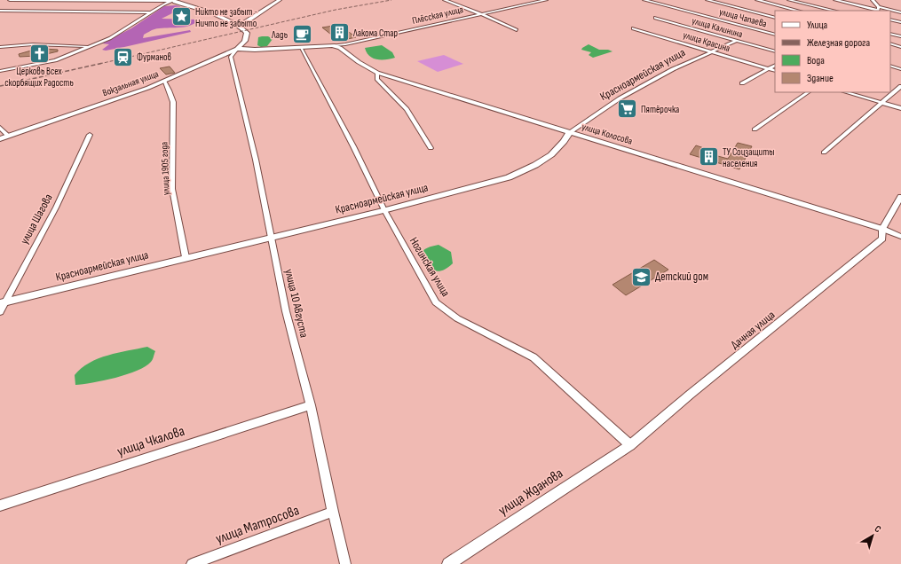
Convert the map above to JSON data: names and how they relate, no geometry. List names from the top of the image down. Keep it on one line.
{"streets":{"main road":["Красноармейская улица","Вокзальная улица","улица Колосова"],"street":["Плёсская улица","улица Чапаева","улица Калинина","улица Красина","улица 1905 года","улица Шагова","Ногинская улица","улица 10 Августа","Дачная улица","улица Чкалова","улица Жданова","улица Матросова"]},"crossings":[["Плёсская улица","улица Колосова"],["улица Калинина","Красноармейская улица"],["улица Красина","Красноармейская улица"],["Красноармейская улица","улица Колосова"],["Красноармейская улица","улица 1905 года"],["Красноармейская улица","улица Шагова"],["Красноармейская улица","Ногинская улица"],["Красноармейская улица","улица 10 Августа"],["Вокзальная улица","улица 1905 года"],["Вокзальная улица","улица 10 Августа"],["улица Колосова","Дачная улица"],["Ногинская улица","Дачная улица"],["Ногинская улица","улица Жданова"],["улица 10 Августа","улица Чкалова"],["улица 10 Августа","улица Матросова"],["Дачная улица","улица Жданова"]],"places":{"place":["Никто не забыт - Ничто не забыто"],"building":["Лакома Стар","ТУ Соцзащиты населения"],"cafe":["Ладь"],"church":["Церковь Всех скорбящих Радость"],"station":["Фурманов"],"supermarket":["Пятёрочка"],"school or university":["Детский дом"]},"legend":["Улица","Железная дорога","Вода","Здание"],"north":"top right"}
